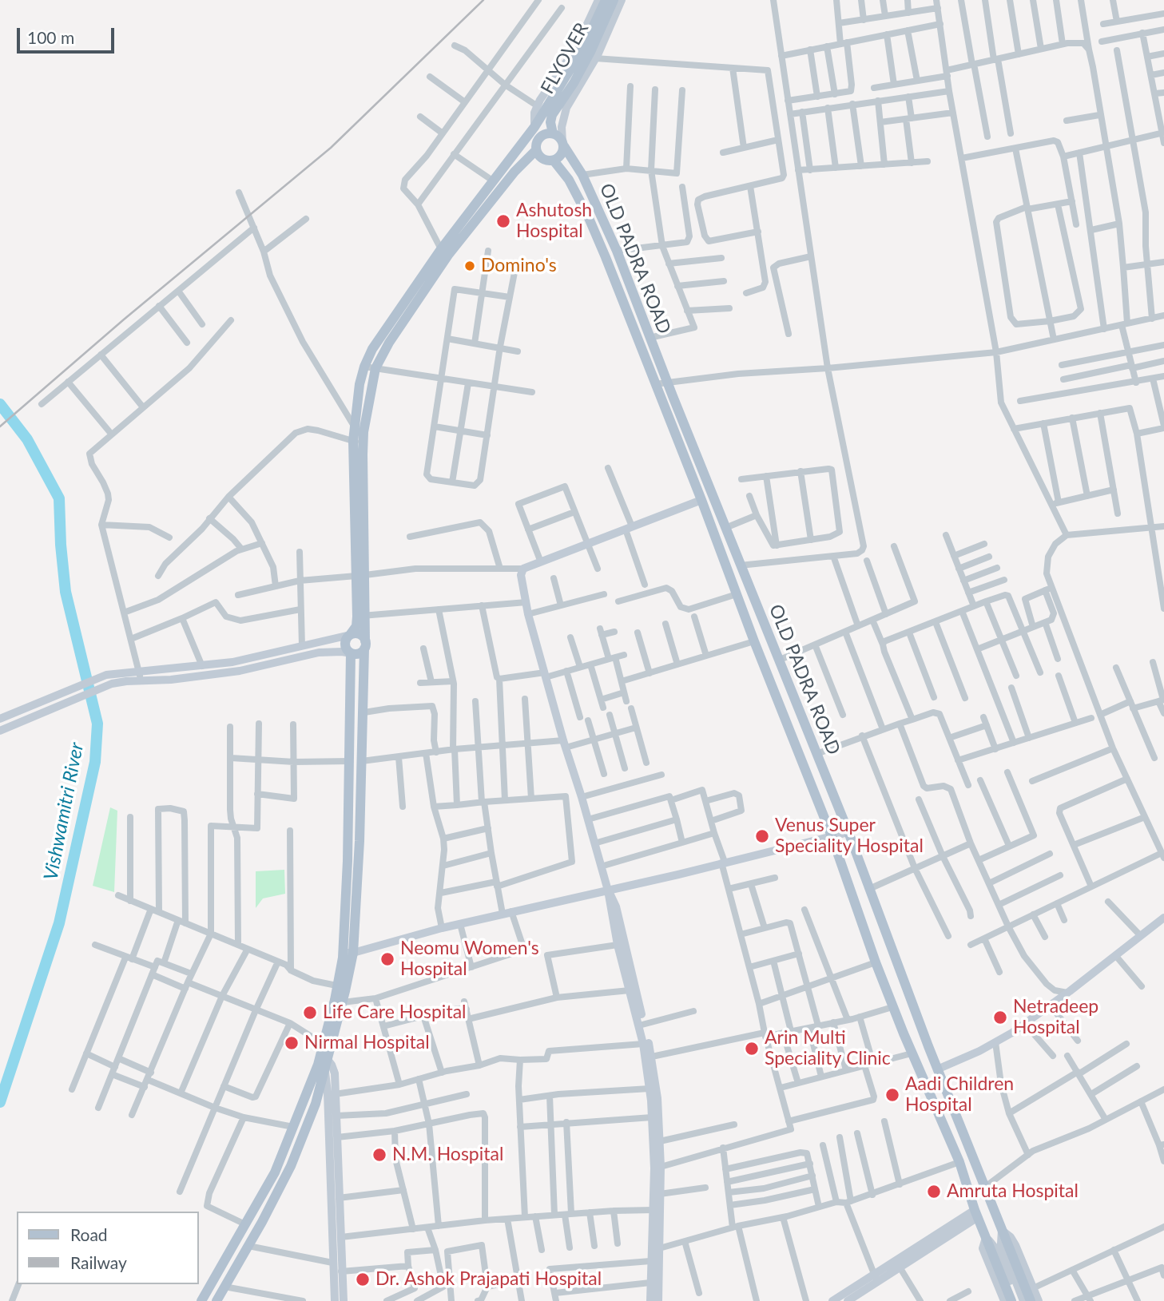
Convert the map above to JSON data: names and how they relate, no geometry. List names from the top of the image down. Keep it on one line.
{"streets":{"main road":["FLYOVER","OLD PADRA ROAD"]},"crossings":[["FLYOVER","OLD PADRA ROAD"]],"water":["Vishwamitri River"],"places":["Ashutosh Hospital","Domino's","Venus Super Speciality Hospital","Neomu Women's Hospital","Life Care Hospital","Netradeep Hospital","Nirmal Hospital","Arin Multi Speciality Clinic","Aadi Children Hospital","N.M. Hospital","Amruta Hospital","Dr. Ashok Prajapati Hospital"],"legend":["Road","Railway"],"scale_bar":"100 m"}
